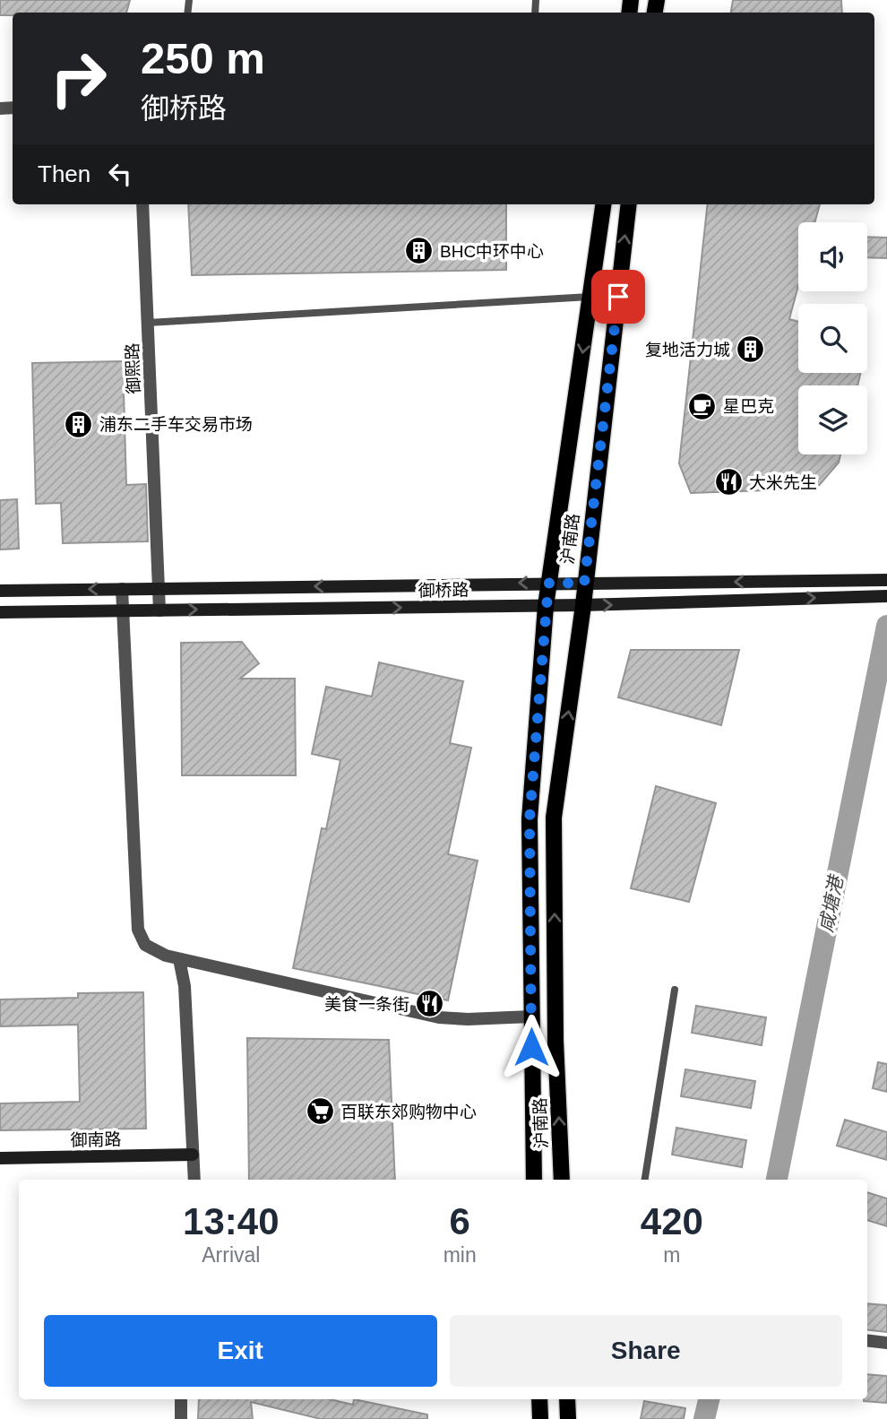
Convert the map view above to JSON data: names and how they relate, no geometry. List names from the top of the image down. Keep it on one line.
{"streets":{"main road":["沪南路","御桥路","御南路"],"street":["御熙路"]},"crossings":[["御熙路","御桥路"],["沪南路","御桥路"]],"water":["咸塘港"],"places":{"building":["BHC中环中心","复地活力城","浦东二手车交易市场"],"cafe":["星巴克"],"restaurant":["大米先生","美食一条街"],"supermarket":["百联东郊购物中心"]},"page":{"turn":["250 m","御桥路"],"then":"Then","eta":["13:40","Arrival","6","min","420","m"],"buttons":["Exit","Share"]}}
